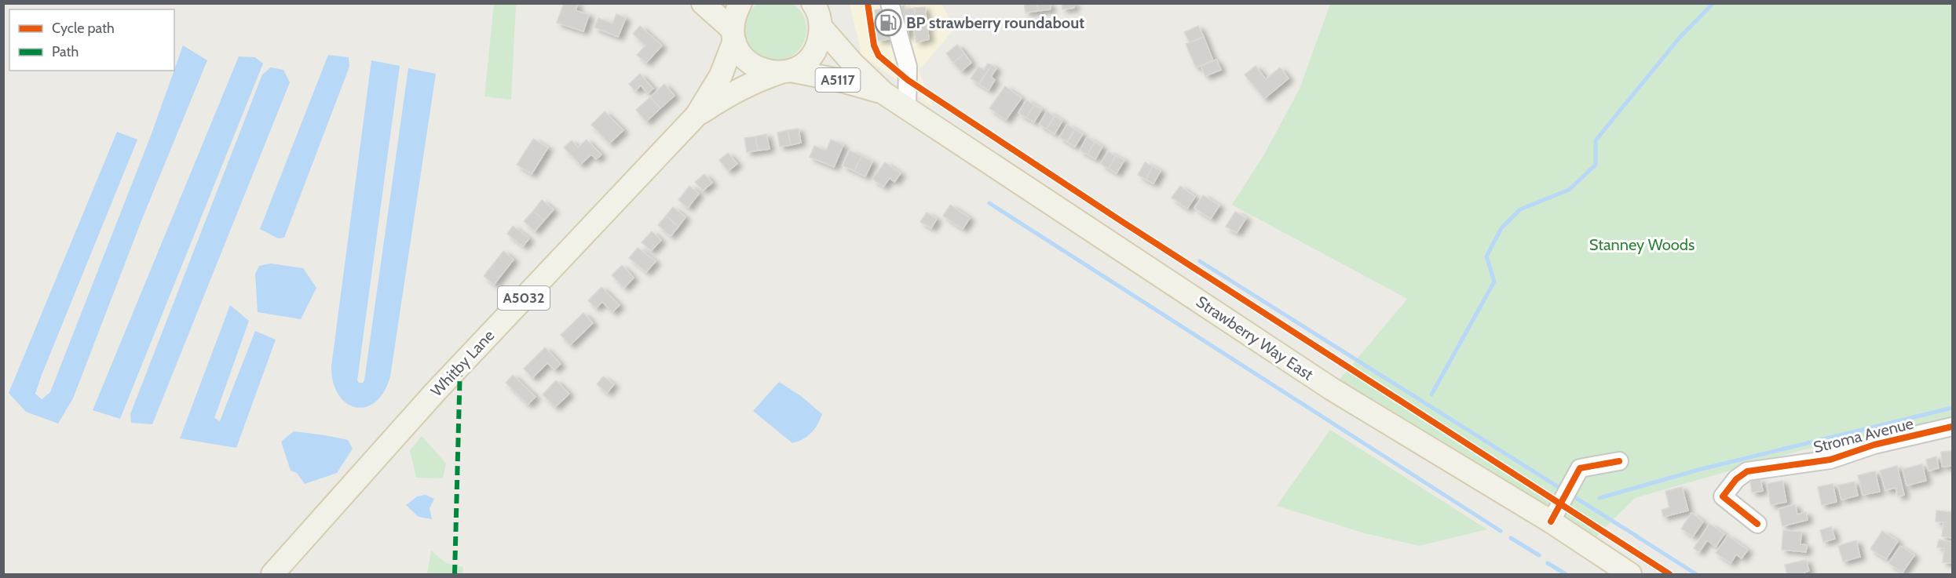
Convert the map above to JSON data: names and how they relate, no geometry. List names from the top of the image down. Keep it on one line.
{"streets":{"main road":["A5117","A5032","Strawberry Way East","Whitby Lane"],"street":["Stroma Avenue"]},"crossings":[["A5117","Strawberry Way East"],["A5117","Whitby Lane"],["Strawberry Way East","Whitby Lane"]],"parks":["Stanney Woods"],"places":{"fuel station":["BP strawberry roundabout"]},"legend":["Cycle path","Path"]}
